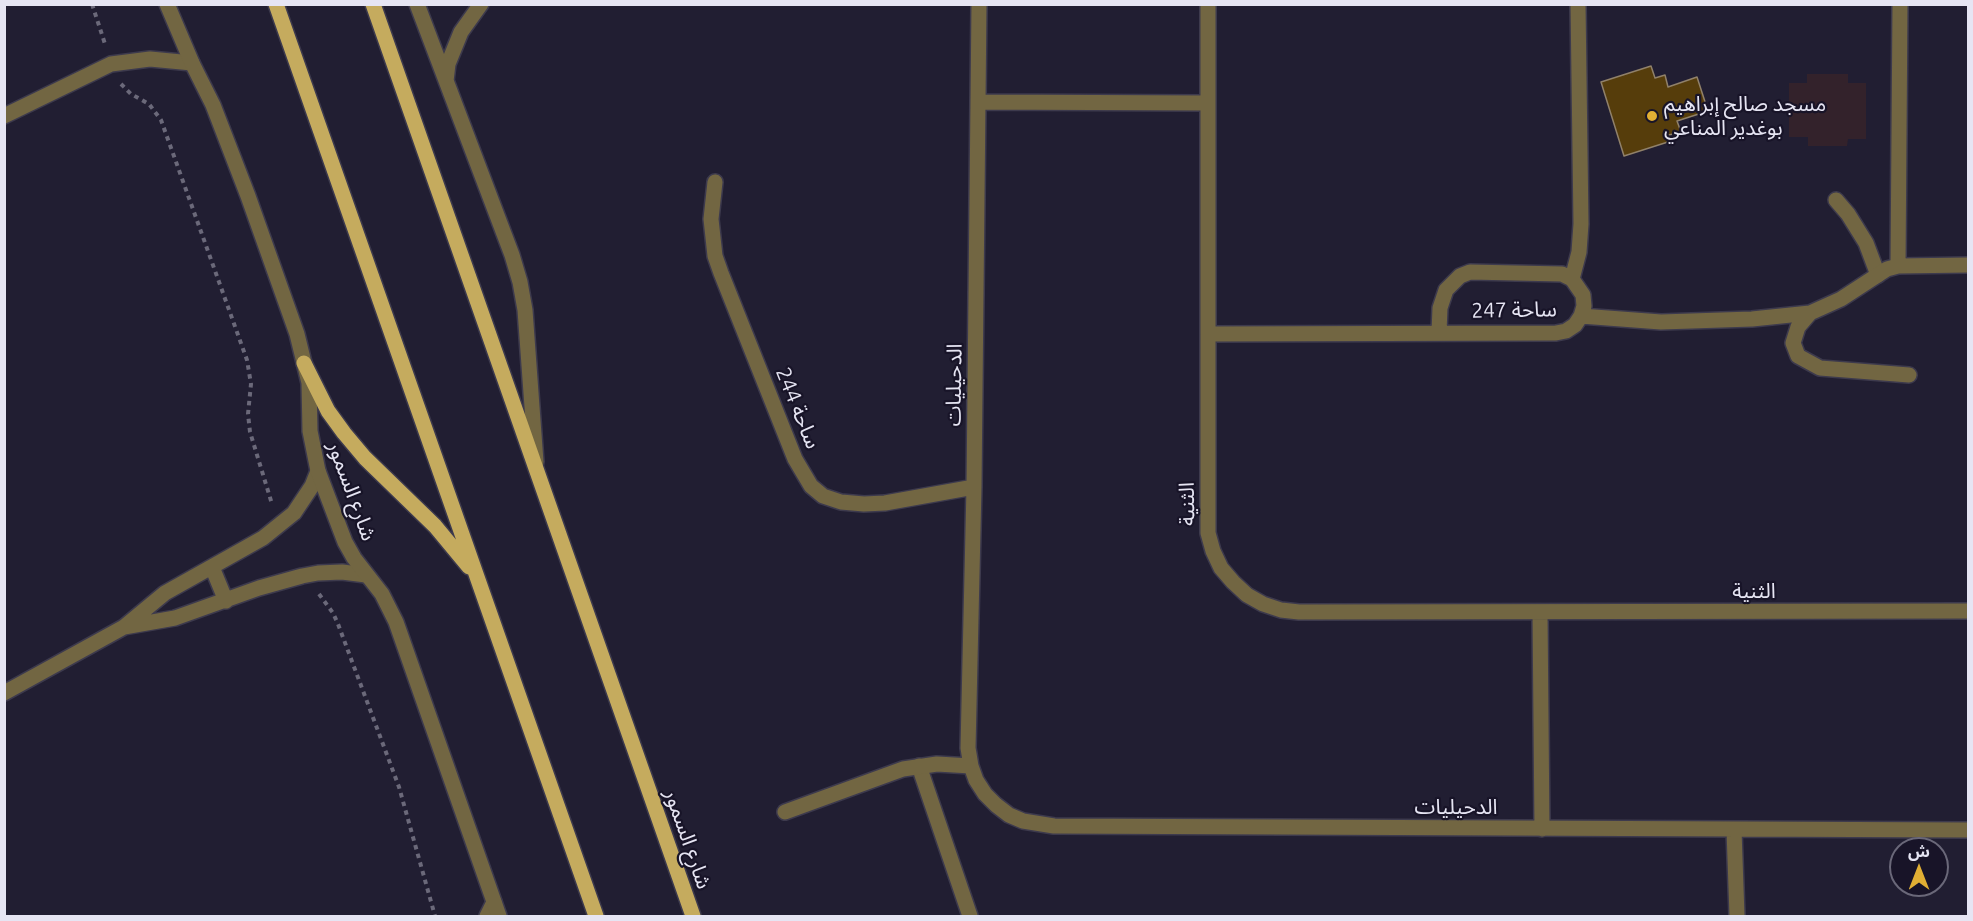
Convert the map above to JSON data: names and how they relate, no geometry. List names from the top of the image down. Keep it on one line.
{"streets":{"main road":["شارع السمور"],"street":["ساحة 247","الدحيليات","ساحة 244","الثنية"]},"crossings":[["ساحة 247","الثنية"],["الدحيليات","ساحة 244"]],"places":["مسجد صالح إبراهيم بوغدير المناعي"],"north":"top"}
